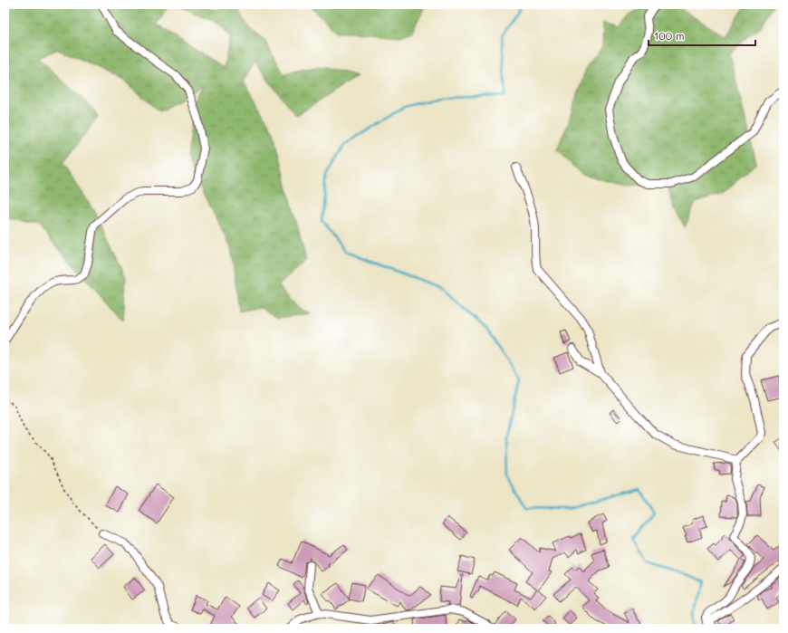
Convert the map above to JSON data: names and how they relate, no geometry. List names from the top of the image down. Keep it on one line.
{"scale_bar":"100 m"}
